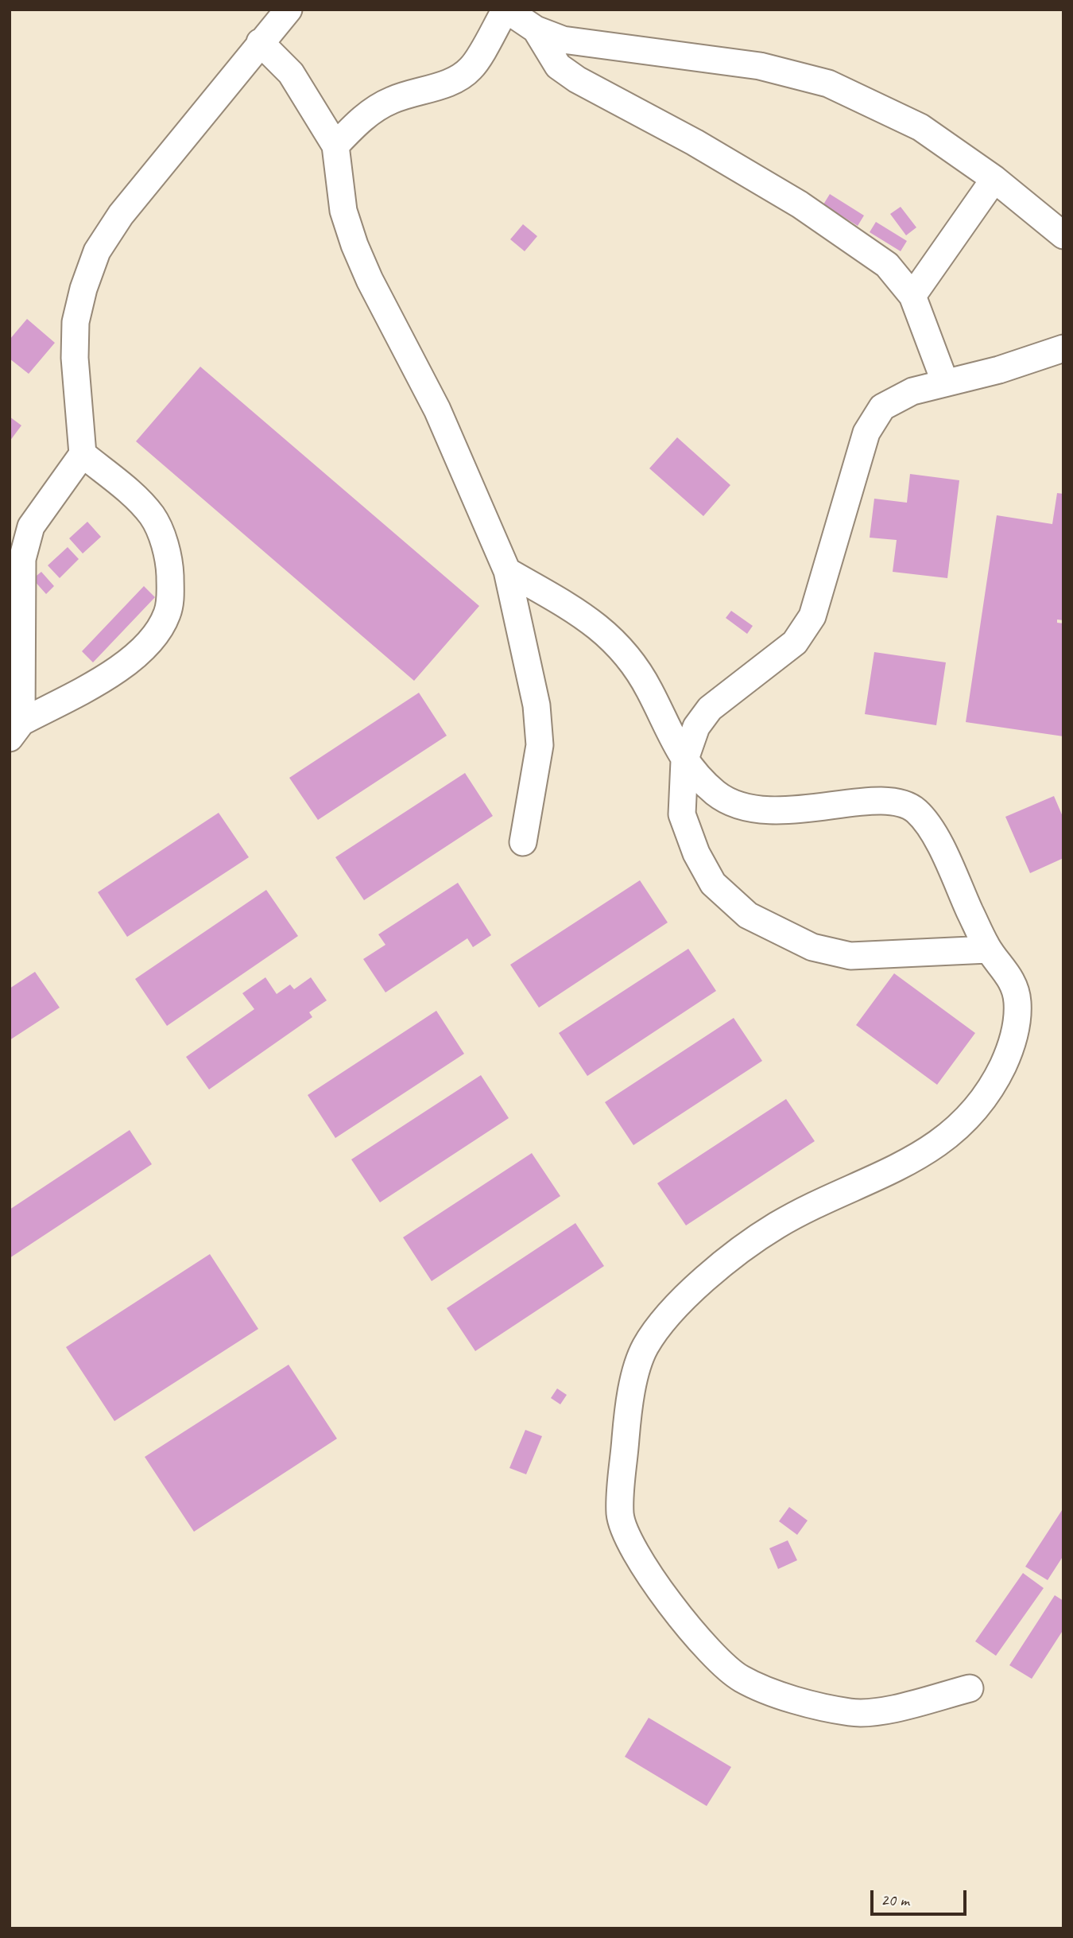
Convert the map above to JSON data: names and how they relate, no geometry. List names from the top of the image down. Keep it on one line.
{"scale_bar":"20 m"}
